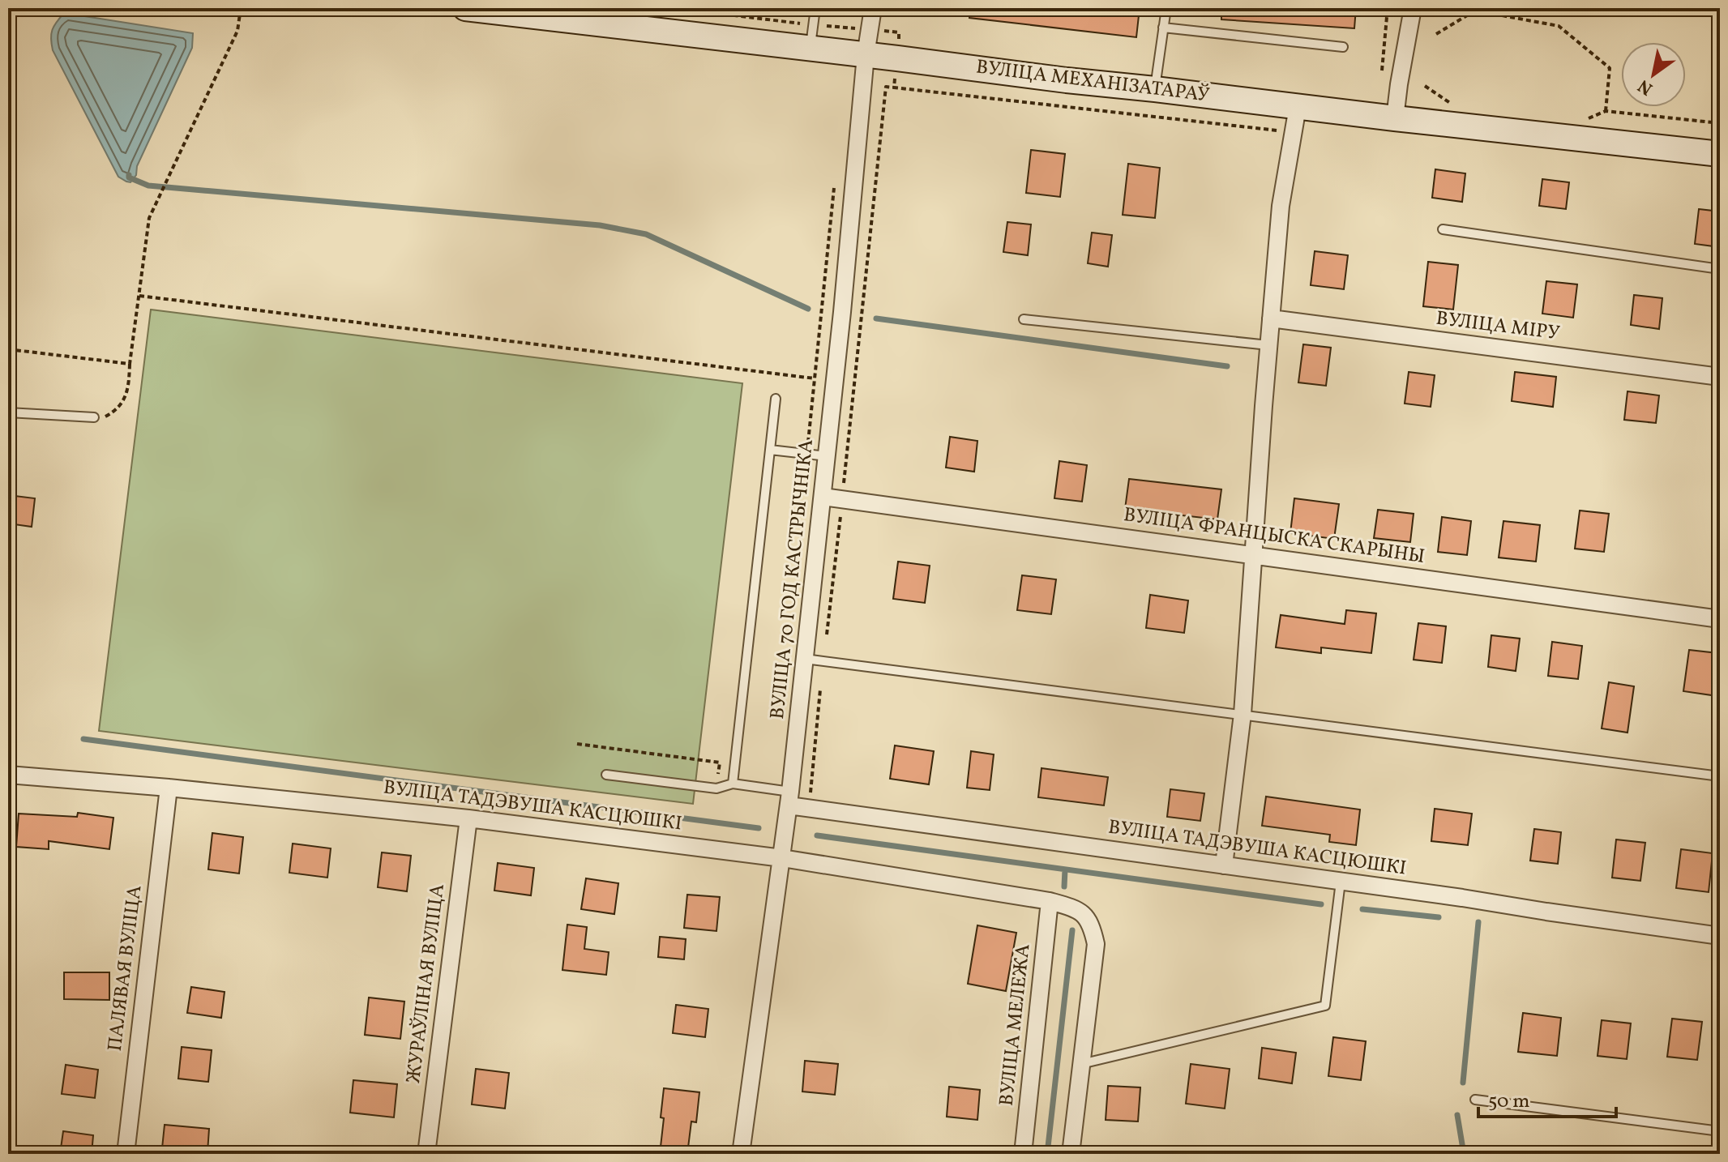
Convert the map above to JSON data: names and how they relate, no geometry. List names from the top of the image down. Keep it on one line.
{"streets":{"street":["ВУЛІЦА МЕХАНІЗАТАРАЎ","ВУЛІЦА МІРУ","ВУЛІЦА ФРАНЦЫСКА СКАРЫНЫ","ВУЛІЦА 70 ГОД КАСТРЫЧНІКА","ВУЛІЦА ТАДЭВУША КАСЦЮШКІ","ПАЛЯВАЯ ВУЛІЦА","ЖУРАЎЛІНАЯ ВУЛІЦА","ВУЛІЦА МЕЛЕЖА"]},"crossings":[["ВУЛІЦА МЕХАНІЗАТАРАЎ","ВУЛІЦА 70 ГОД КАСТРЫЧНІКА"],["ВУЛІЦА ФРАНЦЫСКА СКАРЫНЫ","ВУЛІЦА 70 ГОД КАСТРЫЧНІКА"],["ВУЛІЦА 70 ГОД КАСТРЫЧНІКА","ВУЛІЦА ТАДЭВУША КАСЦЮШКІ"],["ВУЛІЦА ТАДЭВУША КАСЦЮШКІ","ПАЛЯВАЯ ВУЛІЦА"],["ВУЛІЦА ТАДЭВУША КАСЦЮШКІ","ЖУРАЎЛІНАЯ ВУЛІЦА"],["ВУЛІЦА ТАДЭВУША КАСЦЮШКІ","ВУЛІЦА МЕЛЕЖА"]],"scale_bar":"50 m","north":"bottom left"}
